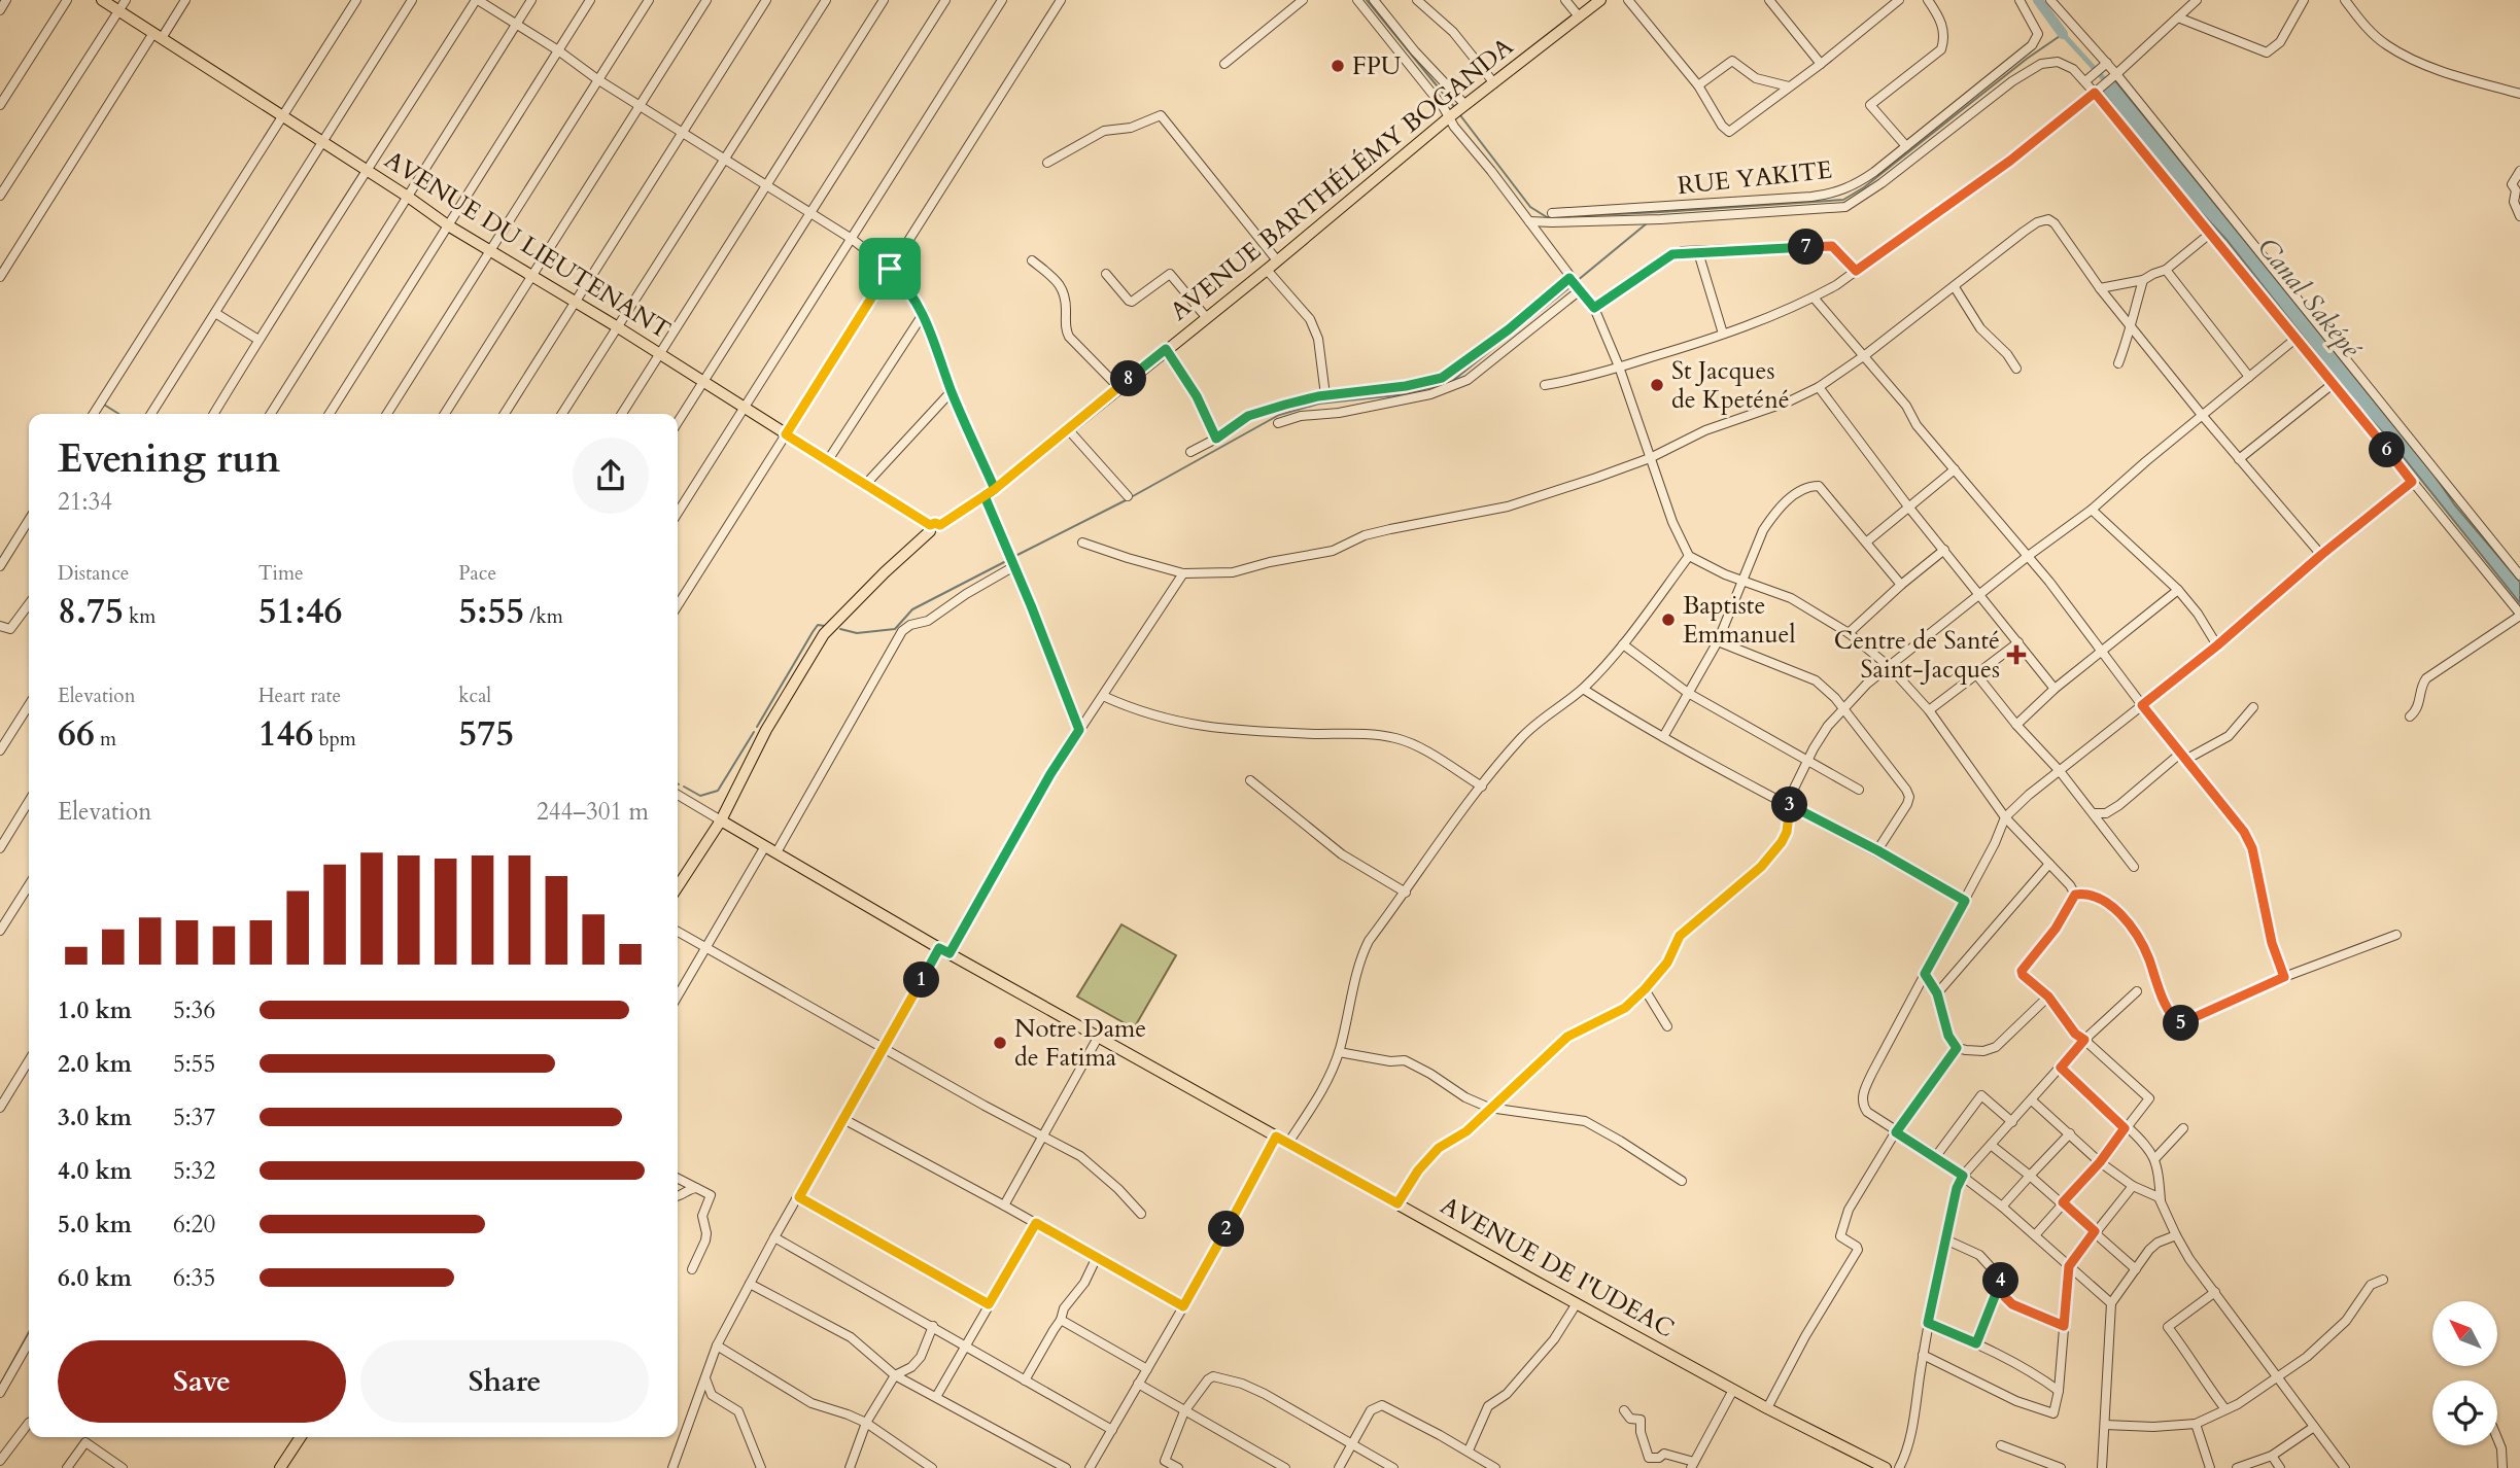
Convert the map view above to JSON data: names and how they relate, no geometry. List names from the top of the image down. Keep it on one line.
{"streets":{"main road":["AVENUE BARTHÉLÉMY BOGANDA","AVENUE DU LIEUTENANT","AVENUE DE I'UDEAC"],"street":["RUE YAKITE"]},"crossings":[["AVENUE BARTHÉLÉMY BOGANDA","AVENUE DU LIEUTENANT"],["AVENUE BARTHÉLÉMY BOGANDA","AVENUE DE I'UDEAC"]],"water":["Canal Saképé"],"places":{"other":["FPU","St Jacques de Kpeténé","Baptiste Emmanuel","Notre Dame de Fatima"],"health":["Centre de Santé Saint-Jacques"]},"north":"top left","page":{"pins":["7","8","6","3","1","5","2","4"],"heading":["Evening run","21:34"],"stats":[["Distance","8.75 km"],["Time","51:46"],["Pace","5:55 /km"],["Elevation","66 m"],["Heart rate","146 bpm"],["kcal","575"]],"chart":["Elevation","244–301 m"],"list":[{"name":"1.0 km","note":"5:36"},{"name":"2.0 km","note":"5:55"},{"name":"3.0 km","note":"5:37"},{"name":"4.0 km","note":"5:32"},{"name":"5.0 km","note":"6:20"},{"name":"6.0 km","note":"6:35"}],"buttons":["Save","Share"]}}
